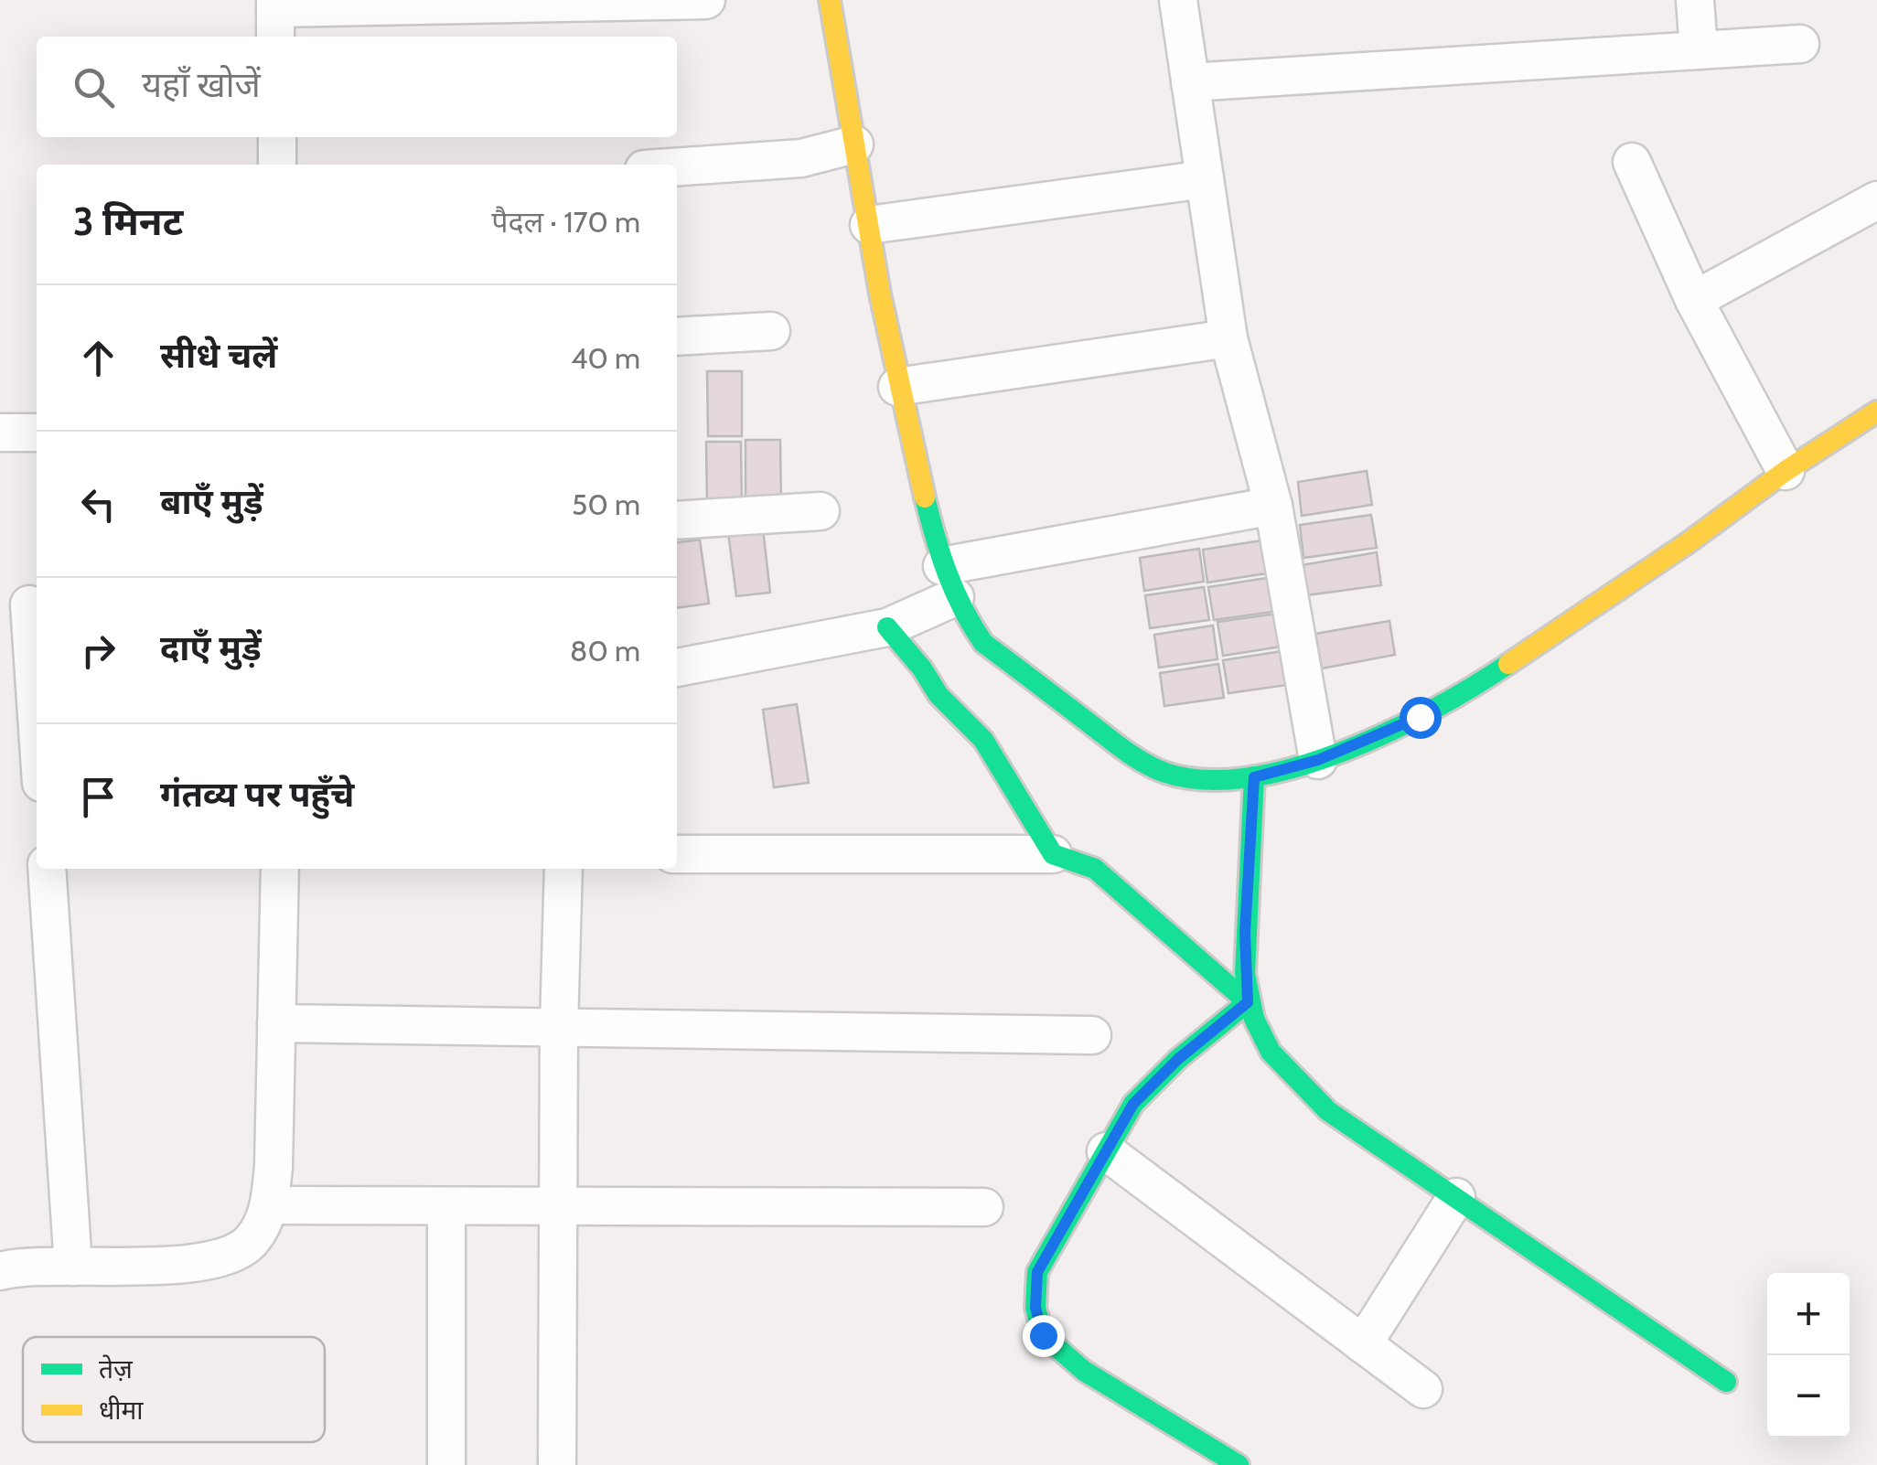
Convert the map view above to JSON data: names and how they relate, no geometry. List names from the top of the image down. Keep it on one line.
{"legend":["तेज़","धीमा"],"page":{"search":"यहाँ खोजें","heading":["3 मिनट","पैदल · 170 m"],"list":[["सीधे चलें","40 m"],["बाएँ मुड़ें","50 m"],["दाएँ मुड़ें","80 m"],"गंतव्य पर पहुँचे"],"map_buttons":["+","−"]}}
